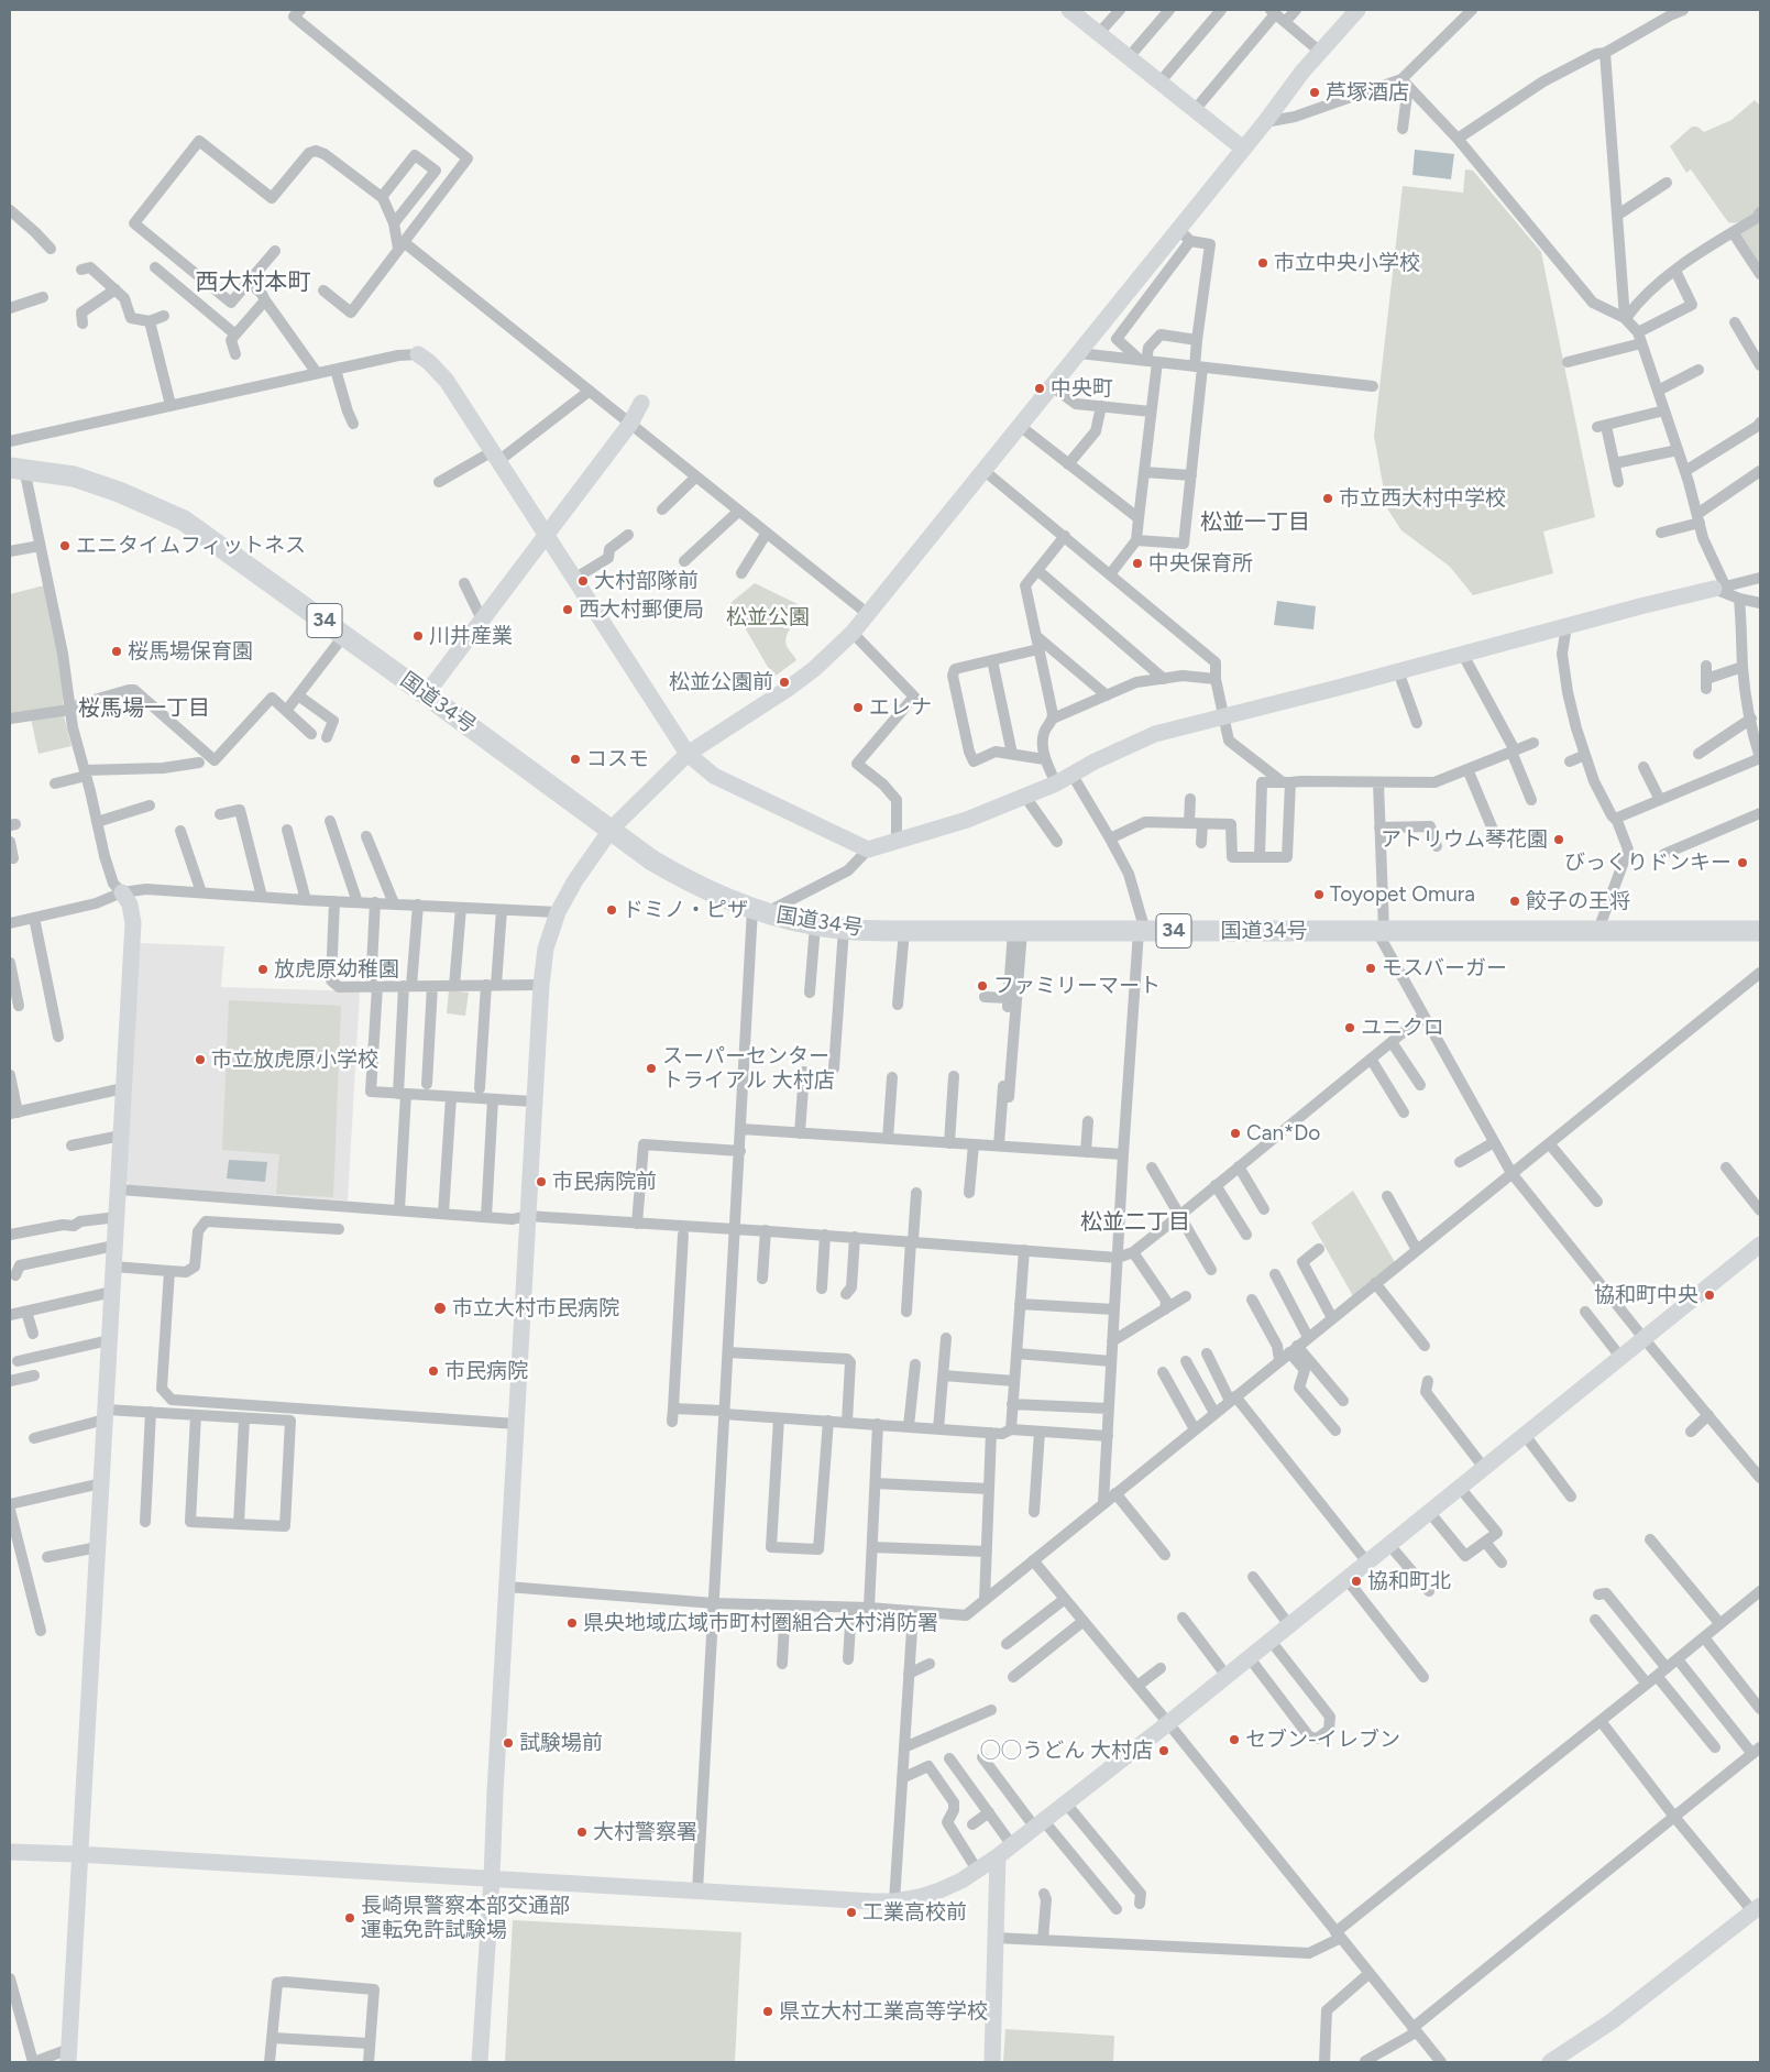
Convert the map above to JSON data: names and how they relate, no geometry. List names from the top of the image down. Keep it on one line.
{"streets":{"highway":["34","国道34号"]},"districts":["西大村本町","松並一丁目","桜馬場一丁目","松並二丁目"],"parks":["松並公園"],"places":["芦塚酒店","市立中央小学校","中央町","市立西大村中学校","エニタイムフィットネス","中央保育所","大村部隊前","西大村郵便局","川井産業","桜馬場保育園","松並公園前","エレナ","コスモ","アトリウム琴花園","びっくりドンキー","Toyopet Omura","餃子の王将","ドミノ・ピザ","モスバーガー","放虎原幼稚園","ファミリーマート","ユニクロ","市立放虎原小学校","スーパーセンター トライアル 大村店","Can*Do","市民病院前","協和町中央","市立大村市民病院","市民病院","協和町北","県央地域広域市町村圏組合大村消防署","セブン-イレブン","試験場前","◯◯うどん 大村店","大村警察署","工業高校前","長崎県警察本部交通部 運転免許試験場","県立大村工業高等学校"]}
